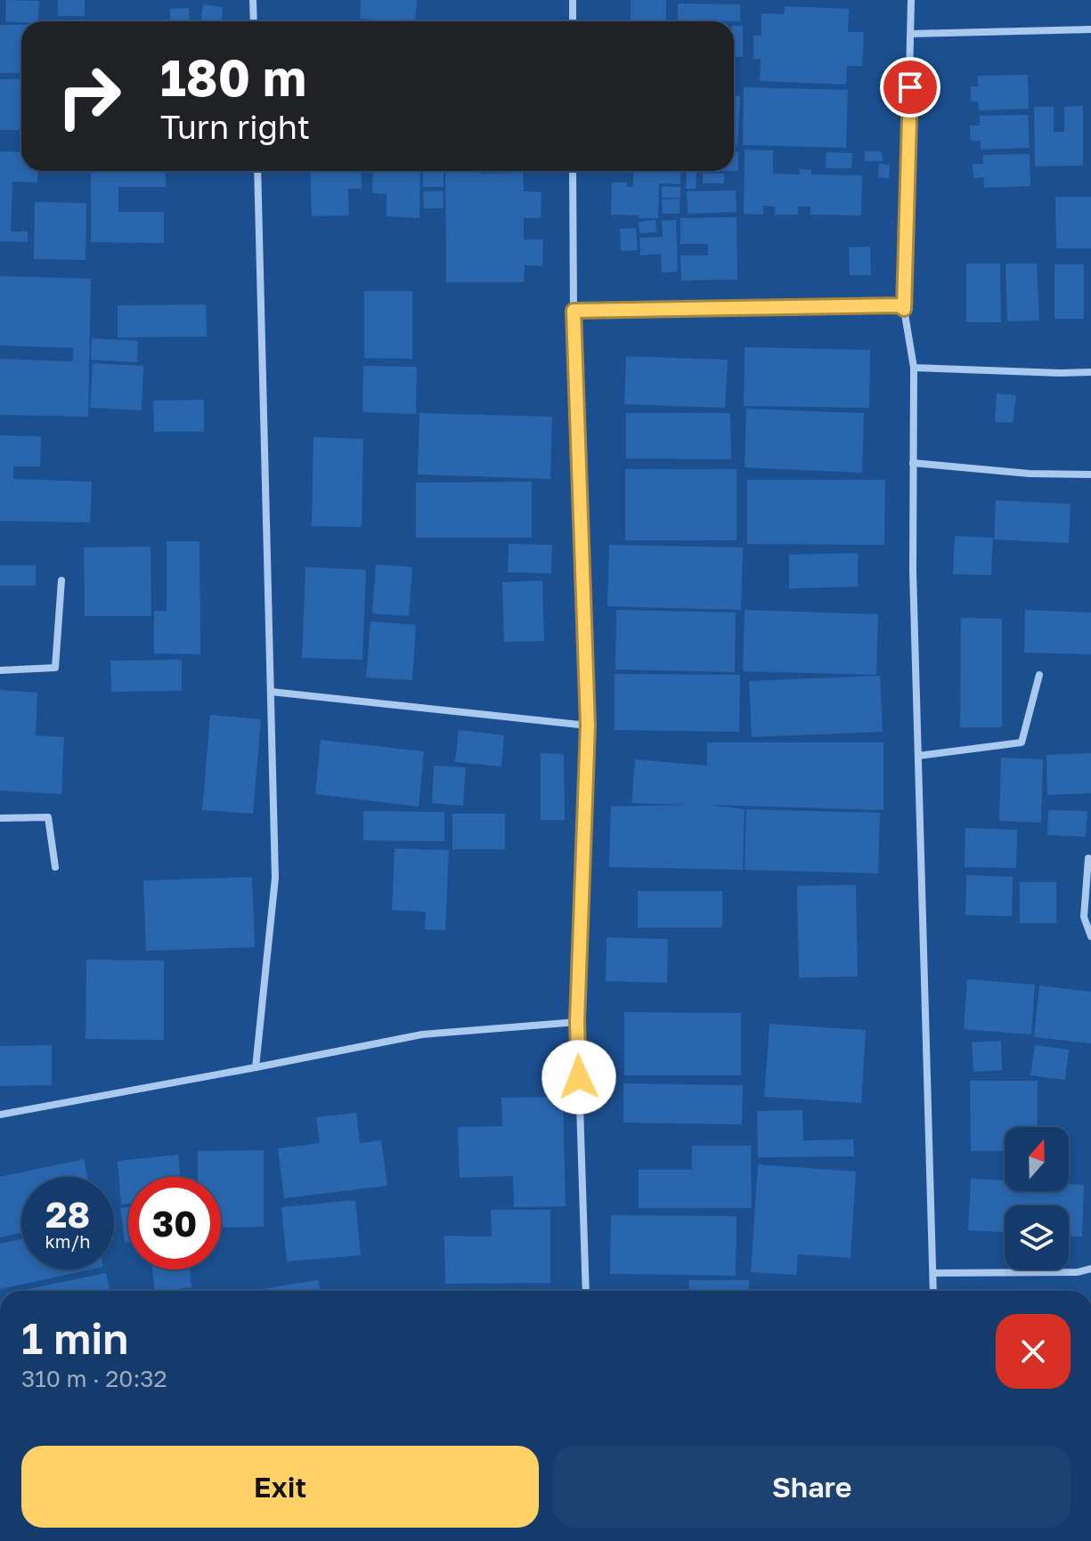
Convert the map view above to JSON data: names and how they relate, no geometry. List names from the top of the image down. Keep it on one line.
{"north":"top","page":{"turn":["180 m","Turn right"],"speed":"28 km/h","limit":"30","heading":["1 min","310 m · 20:32"],"buttons":["Exit","Share"]}}
